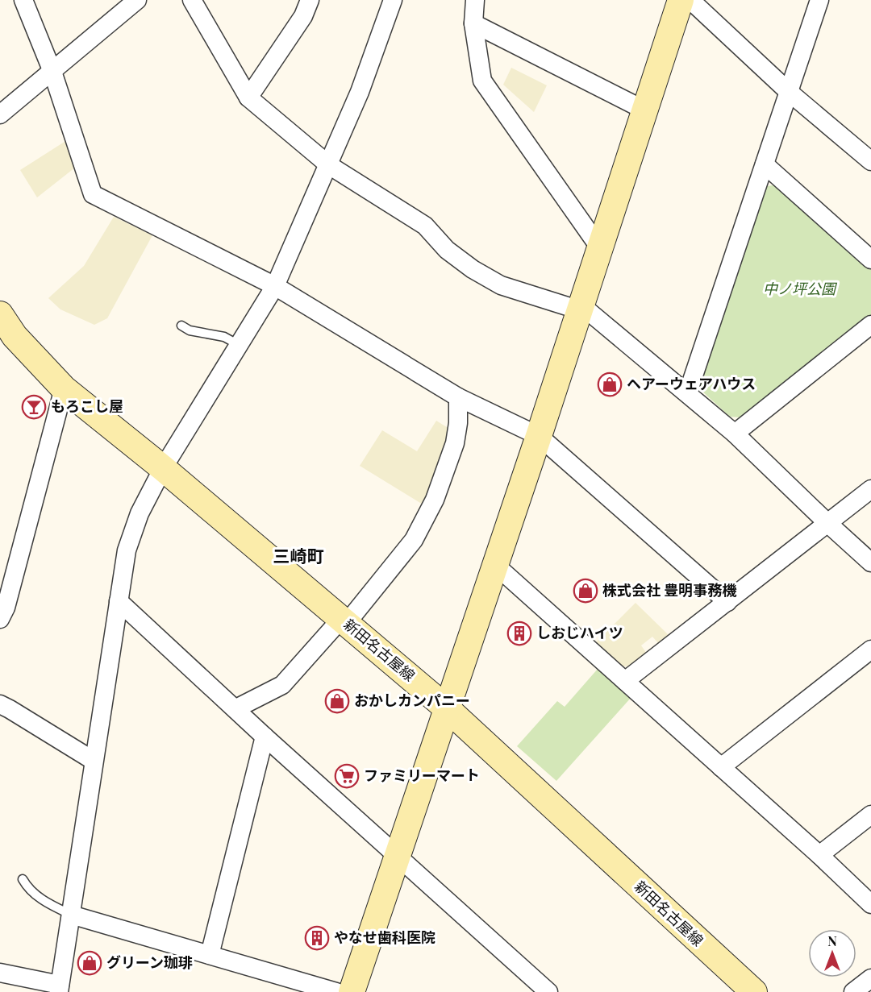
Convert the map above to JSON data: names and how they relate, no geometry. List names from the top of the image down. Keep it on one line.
{"streets":{"street":["新田名古屋線"]},"districts":["三崎町"],"parks":["中ノ坪公園"],"places":{"shop":["ヘアーウェアハウス","株式会社 豊明事務機","おかしカンパニー","グリーン珈琲"],"bar":["もろこし屋"],"building":["しおじハイツ","やなせ歯科医院"],"supermarket":["ファミリーマート"]},"north":"top"}
